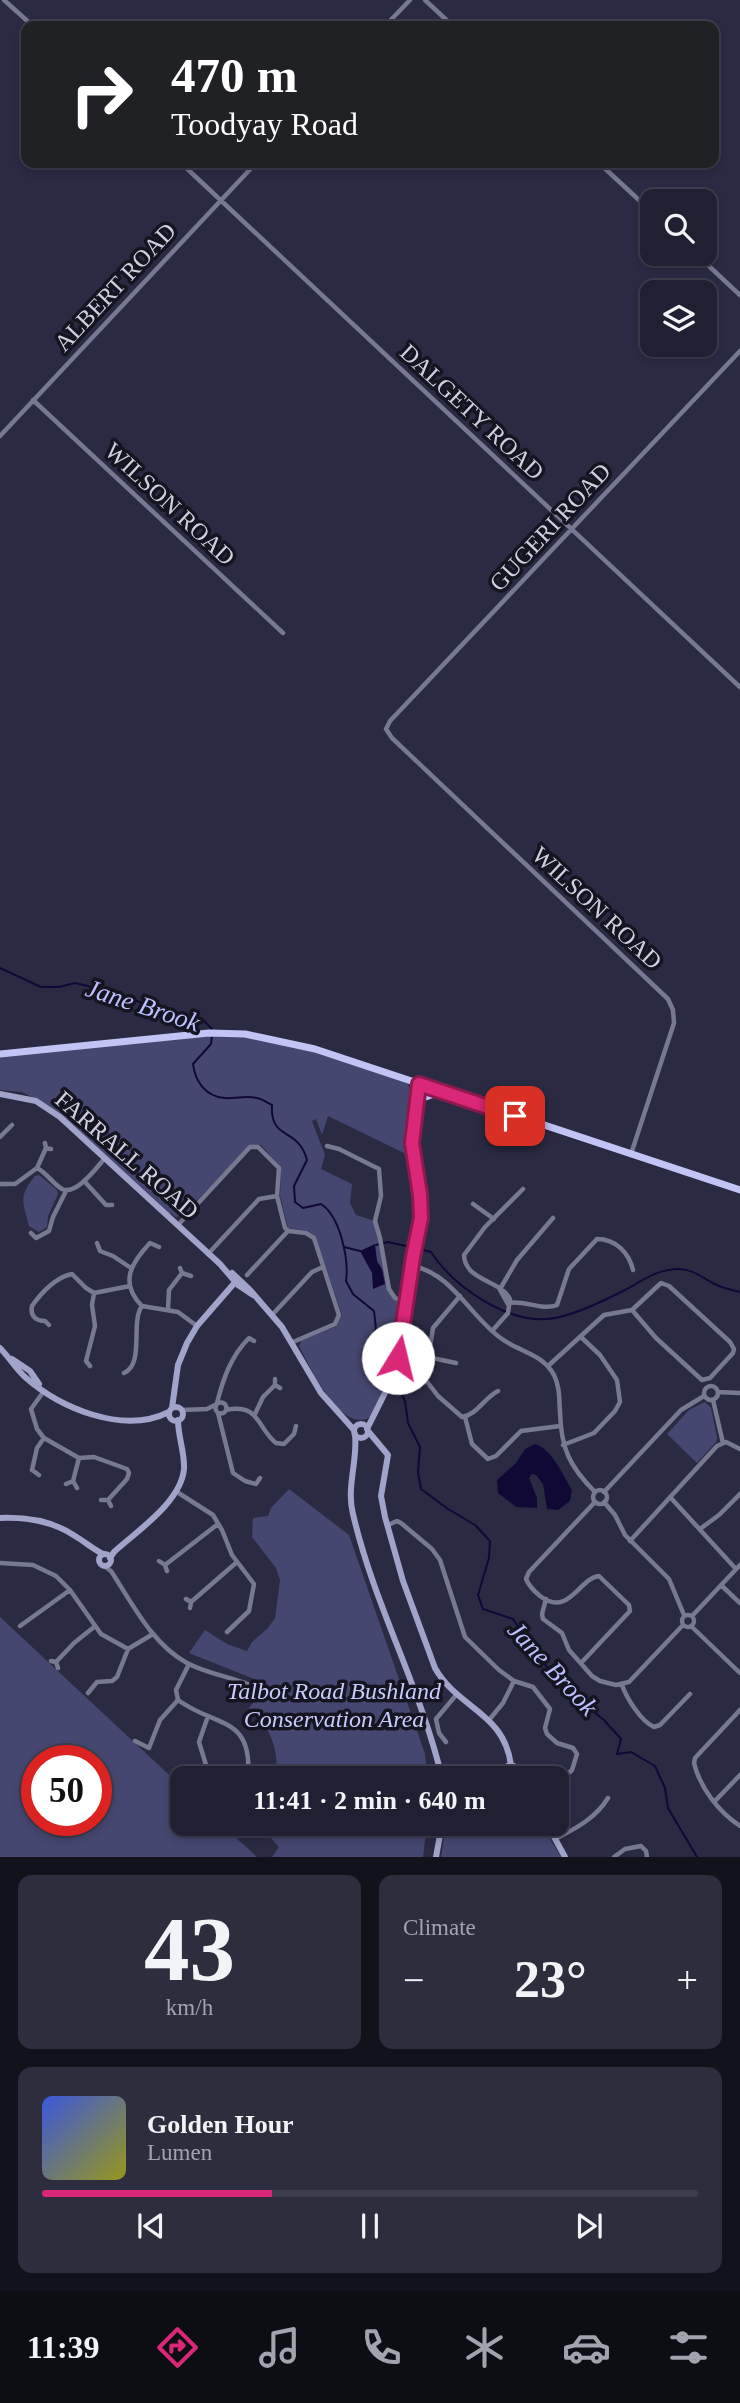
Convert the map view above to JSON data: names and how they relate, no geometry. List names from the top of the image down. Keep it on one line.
{"streets":{"main road":["FARRALL ROAD"],"street":["ALBERT ROAD","DALGETY ROAD","WILSON ROAD","GUGERI ROAD"]},"crossings":[["ALBERT ROAD","DALGETY ROAD"],["ALBERT ROAD","WILSON ROAD"],["DALGETY ROAD","GUGERI ROAD"],["WILSON ROAD","GUGERI ROAD"]],"water":["Jane Brook"],"parks":["Talbot Road Bushland Conservation Area"],"page":{"turn":["470 m","Toodyay Road"],"limit":"50","trip":"11:41 · 2 min · 640 m","tile":[["43","km/h"],"Climate"],"heat":["−","23°","+"],"song":["Golden Hour","Lumen"],"tabs":"11:39"}}
